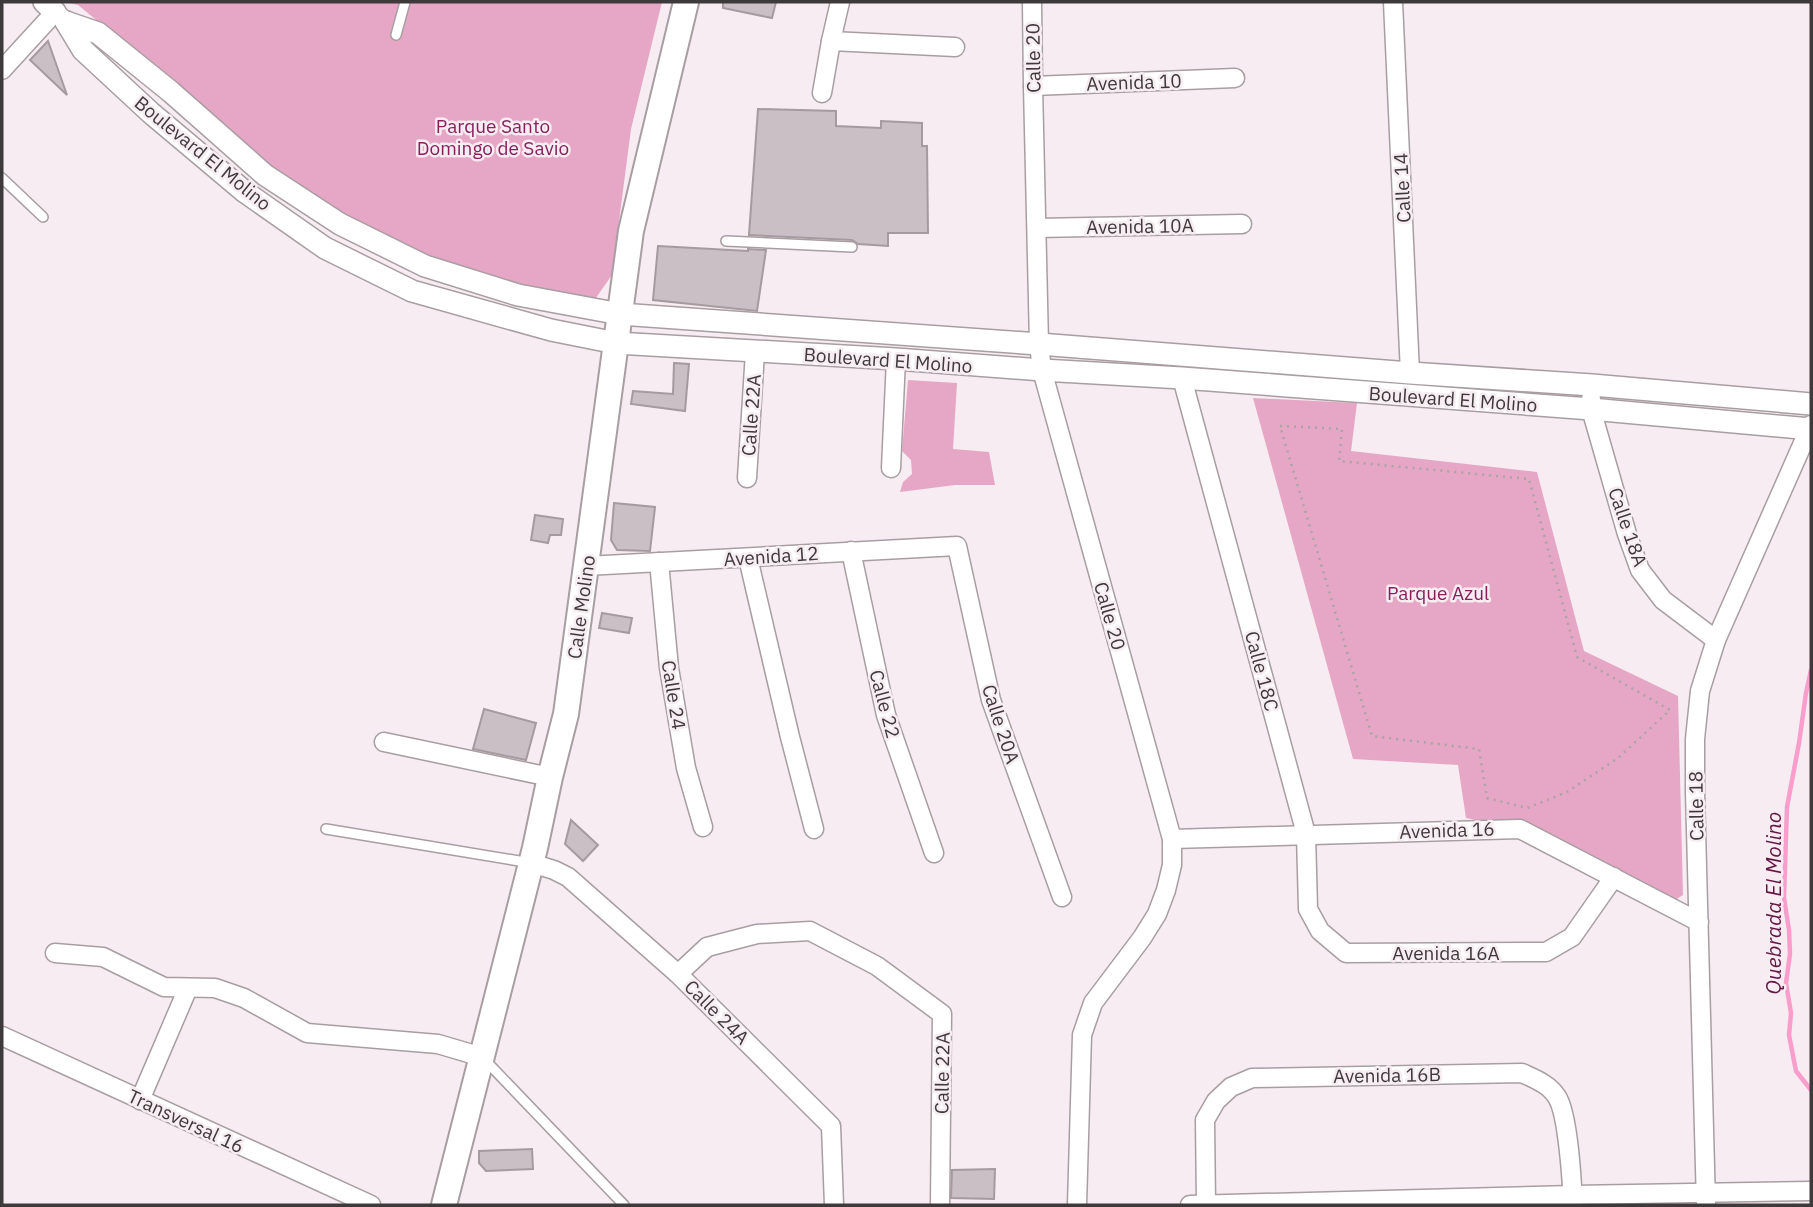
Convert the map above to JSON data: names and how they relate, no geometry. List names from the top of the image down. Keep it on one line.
{"streets":{"main road":["Calle Molino"],"street":["Calle 20","Avenida 10","Boulevard El Molino","Calle 14","Avenida 10A","Calle 22A","Calle 18A","Avenida 12","Calle 18C","Calle 24","Calle 22","Calle 20A","Calle 18","Avenida 16","Avenida 16A","Calle 24A","Avenida 16B","Transversal 16"]},"crossings":[["Calle 20","Avenida 10"],["Calle 20","Boulevard El Molino"],["Calle 20","Avenida 10A"],["Calle 20","Avenida 16"],["Boulevard El Molino","Calle 14"],["Boulevard El Molino","Calle 22A"],["Boulevard El Molino","Calle 18A"],["Boulevard El Molino","Calle Molino"],["Boulevard El Molino","Calle 18C"],["Boulevard El Molino","Calle 18"],["Calle 22A","Calle 24A"],["Calle 18A","Calle 18"],["Avenida 12","Calle Molino"],["Avenida 12","Calle 24"],["Avenida 12","Calle 22"],["Avenida 12","Calle 20A"],["Calle Molino","Calle 24A"],["Calle 18C","Avenida 16"],["Calle 18C","Avenida 16A"],["Calle 18","Avenida 16"],["Avenida 16","Avenida 16A"]],"water":["Quebrada El Molino"],"parks":["Parque Santo Domingo de Savio","Parque Azul"]}
